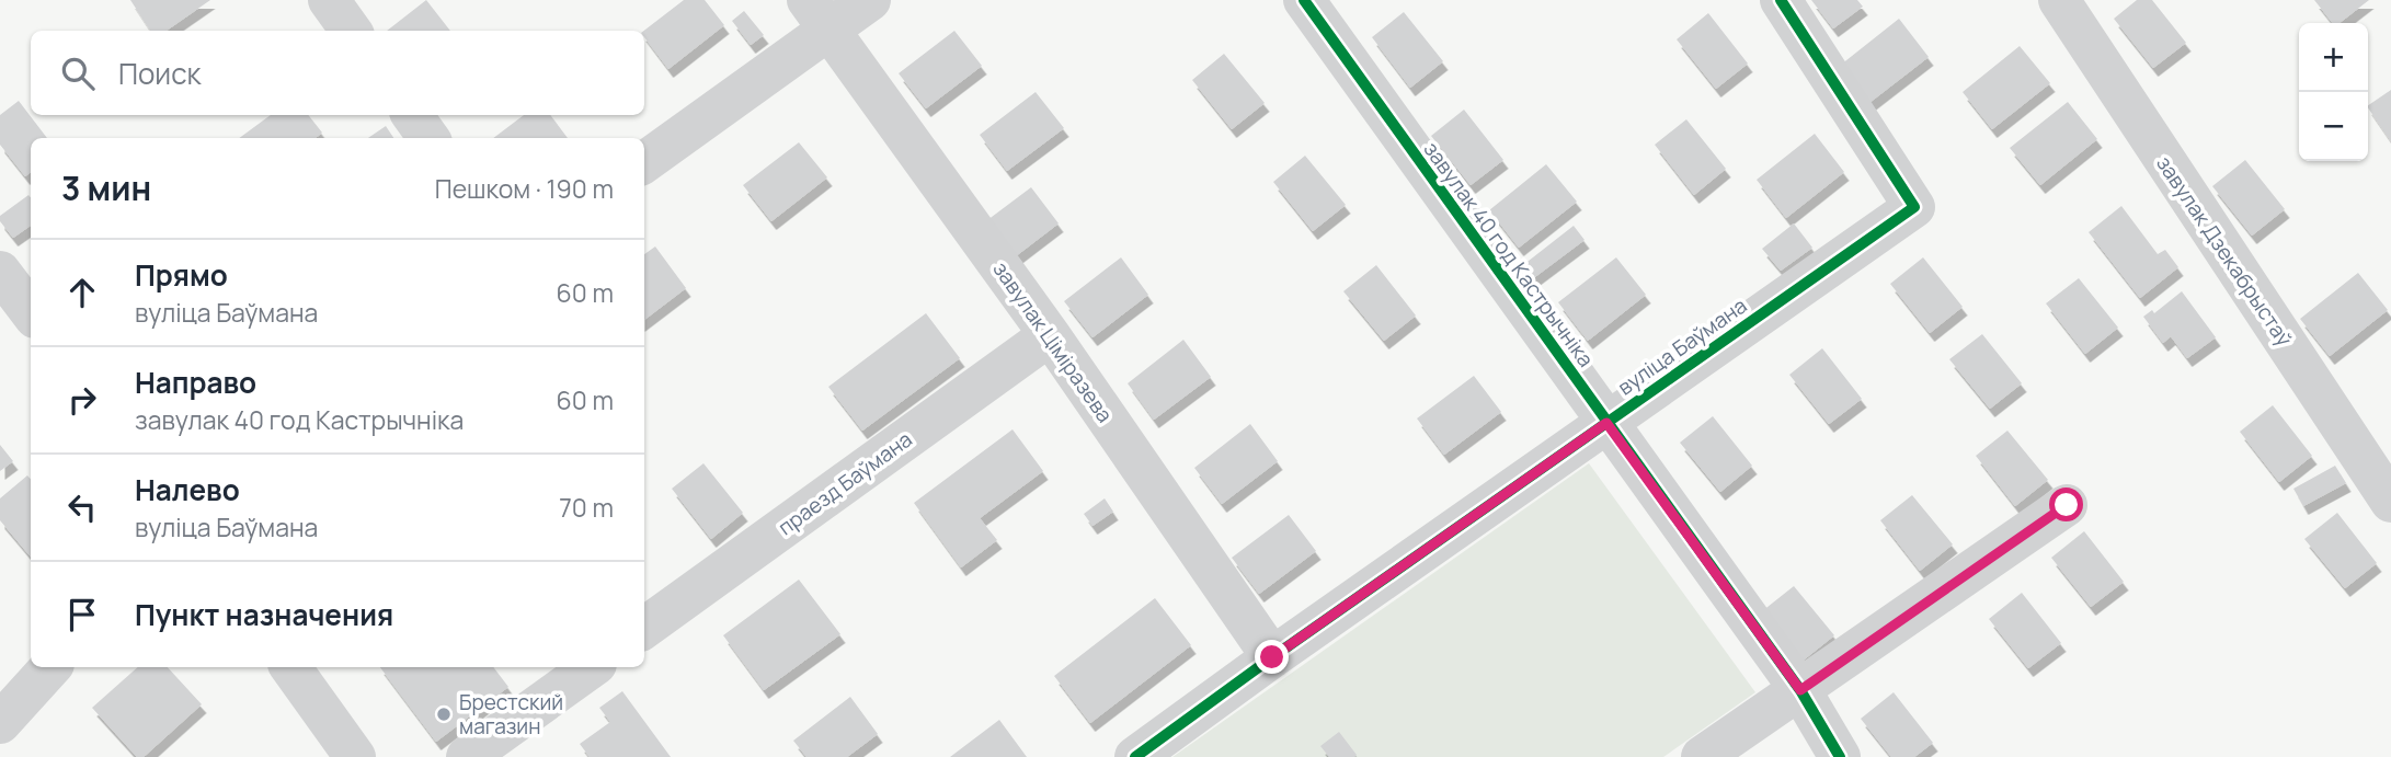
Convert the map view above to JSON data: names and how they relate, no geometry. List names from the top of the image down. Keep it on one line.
{"streets":{"street":["завулак Дзекабрыстаў","завулак 40 год Кастрычніка","завулак Ціміразева","вуліца Баўмана","праезд Баўмана"]},"crossings":[["завулак 40 год Кастрычніка","вуліца Баўмана"],["завулак Ціміразева","вуліца Баўмана"],["завулак Ціміразева","праезд Баўмана"]],"places":["Брестский магазин"],"page":{"map_buttons":["+","−"],"search":"Поиск","heading":["3 мин","Пешком · 190 m"],"list":[["Прямо","вуліца Баўмана","60 m"],["Направо","завулак 40 год Кастрычніка","60 m"],["Налево","вуліца Баўмана","70 m"],"Пункт назначения"]}}
